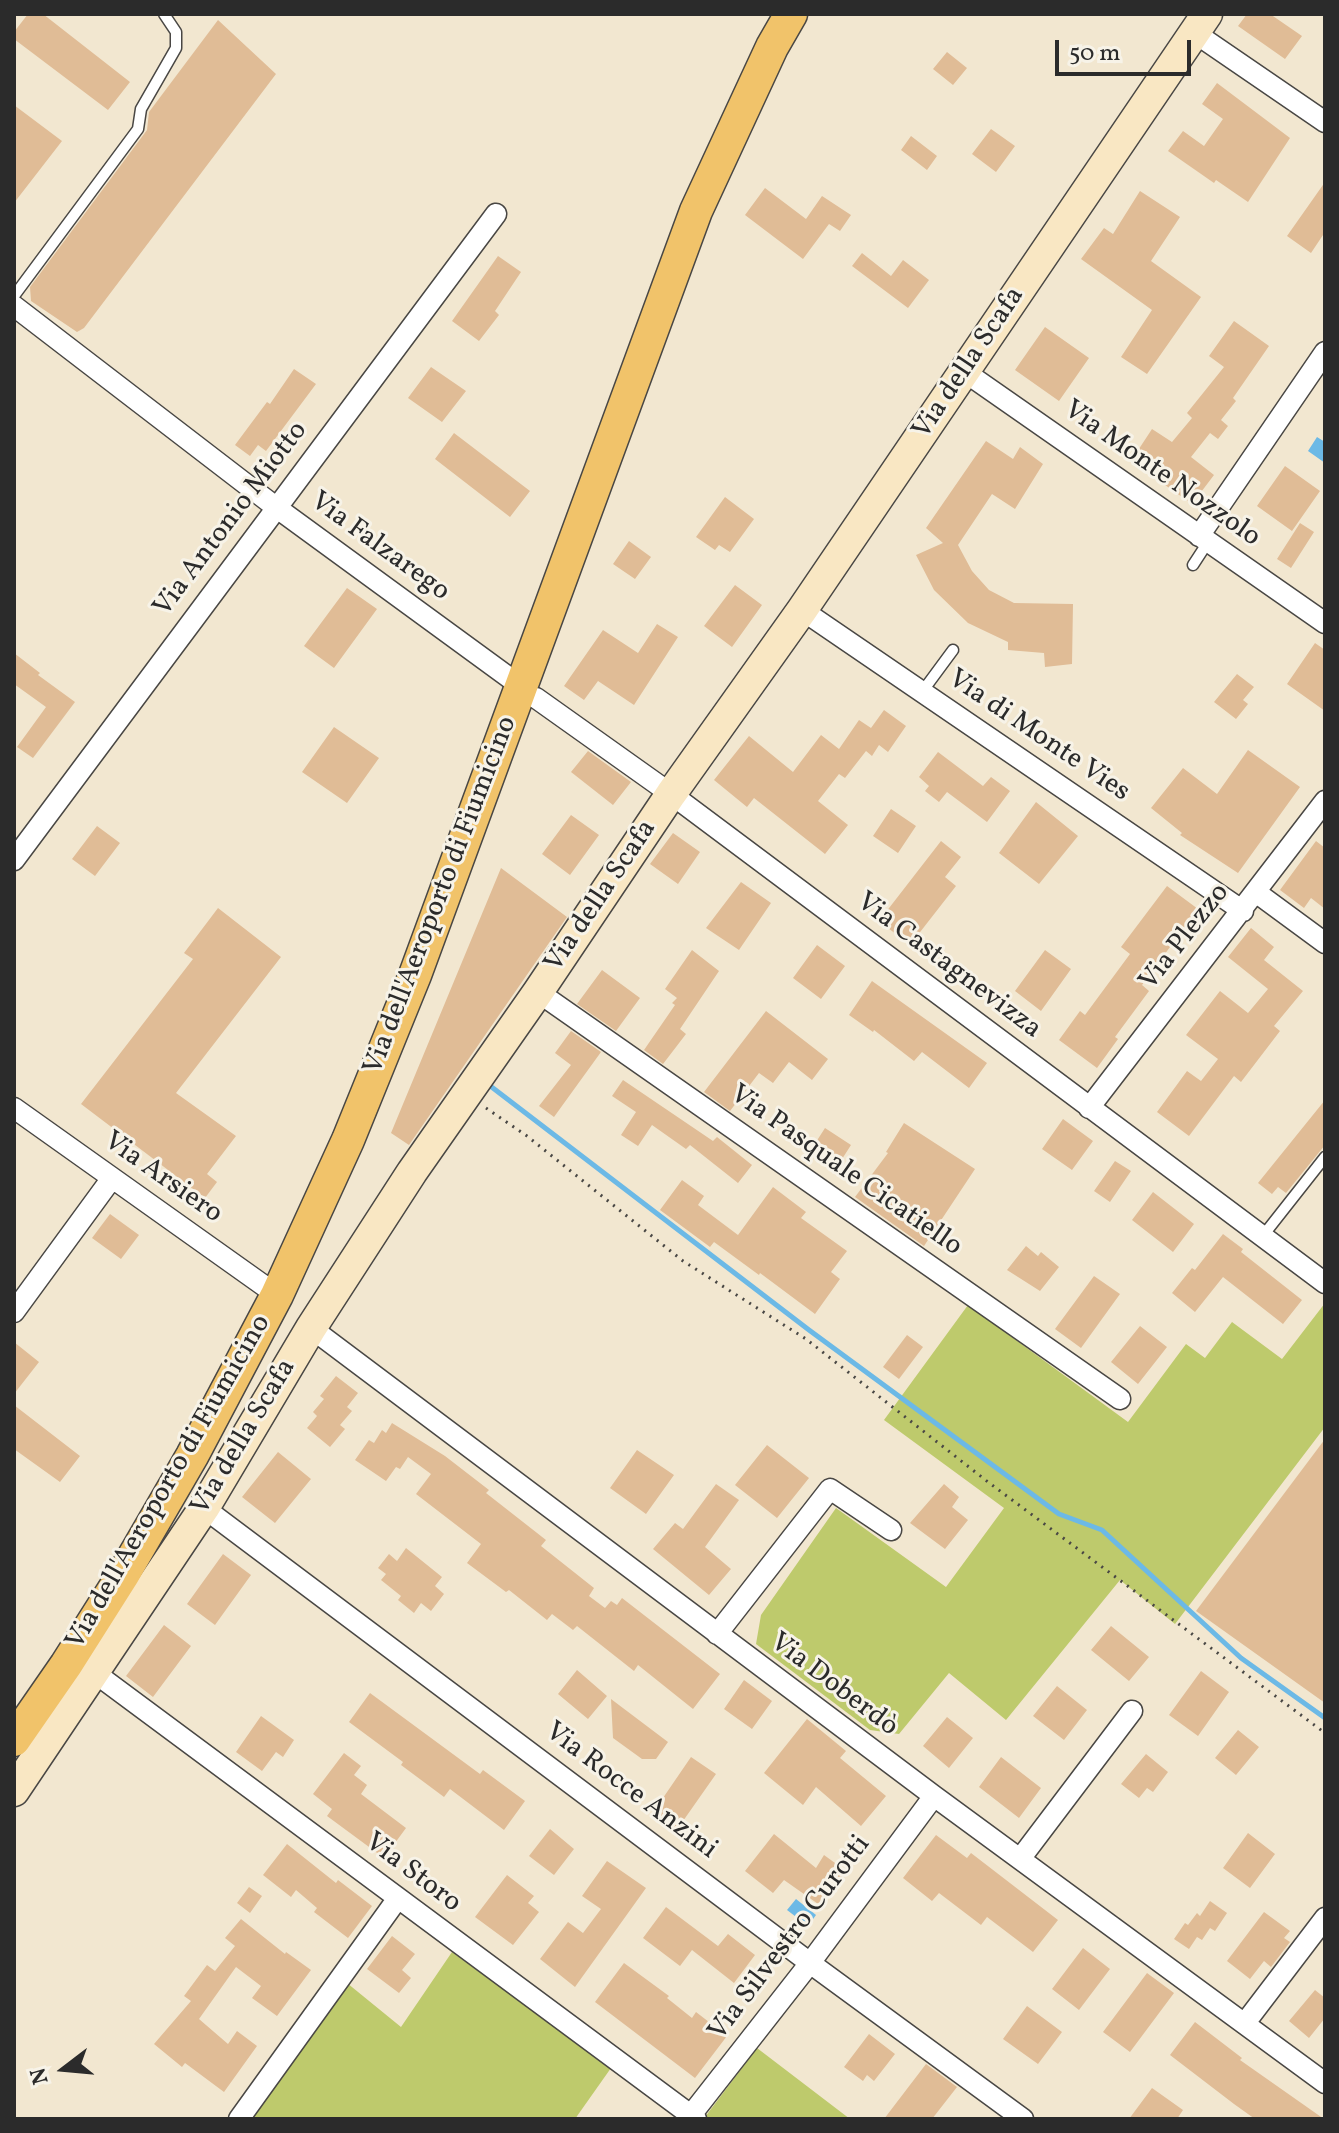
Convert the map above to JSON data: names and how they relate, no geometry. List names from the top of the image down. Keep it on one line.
{"streets":{"main road":["Via dell'Aeroporto di Fiumicino"],"street":["Via della Scafa","Via Monte Nozzolo","Via Antonio Miotto","Via Falzarego","Via di Monte Vies","Via Plezzo","Via Castagnevizza","Via Pasquale Cicatiello","Via Arsiero","Via Doberdò","Via Rocce Anzini","Via Storo","Via Silvestro Curotti"]},"crossings":[["Via della Scafa","Via Monte Nozzolo"],["Via della Scafa","Via di Monte Vies"],["Via della Scafa","Via Castagnevizza"],["Via della Scafa","Via Pasquale Cicatiello"],["Via della Scafa","Via Doberdò"],["Via della Scafa","Via Rocce Anzini"],["Via della Scafa","Via Storo"],["Via Antonio Miotto","Via Falzarego"],["Via Falzarego","Via dell'Aeroporto di Fiumicino"],["Via Falzarego","Via Castagnevizza"],["Via di Monte Vies","Via Plezzo"],["Via dell'Aeroporto di Fiumicino","Via Castagnevizza"],["Via dell'Aeroporto di Fiumicino","Via Arsiero"],["Via Plezzo","Via Castagnevizza"],["Via Doberdò","Via Silvestro Curotti"],["Via Rocce Anzini","Via Silvestro Curotti"],["Via Storo","Via Silvestro Curotti"]],"scale_bar":"50 m","north":"left"}
